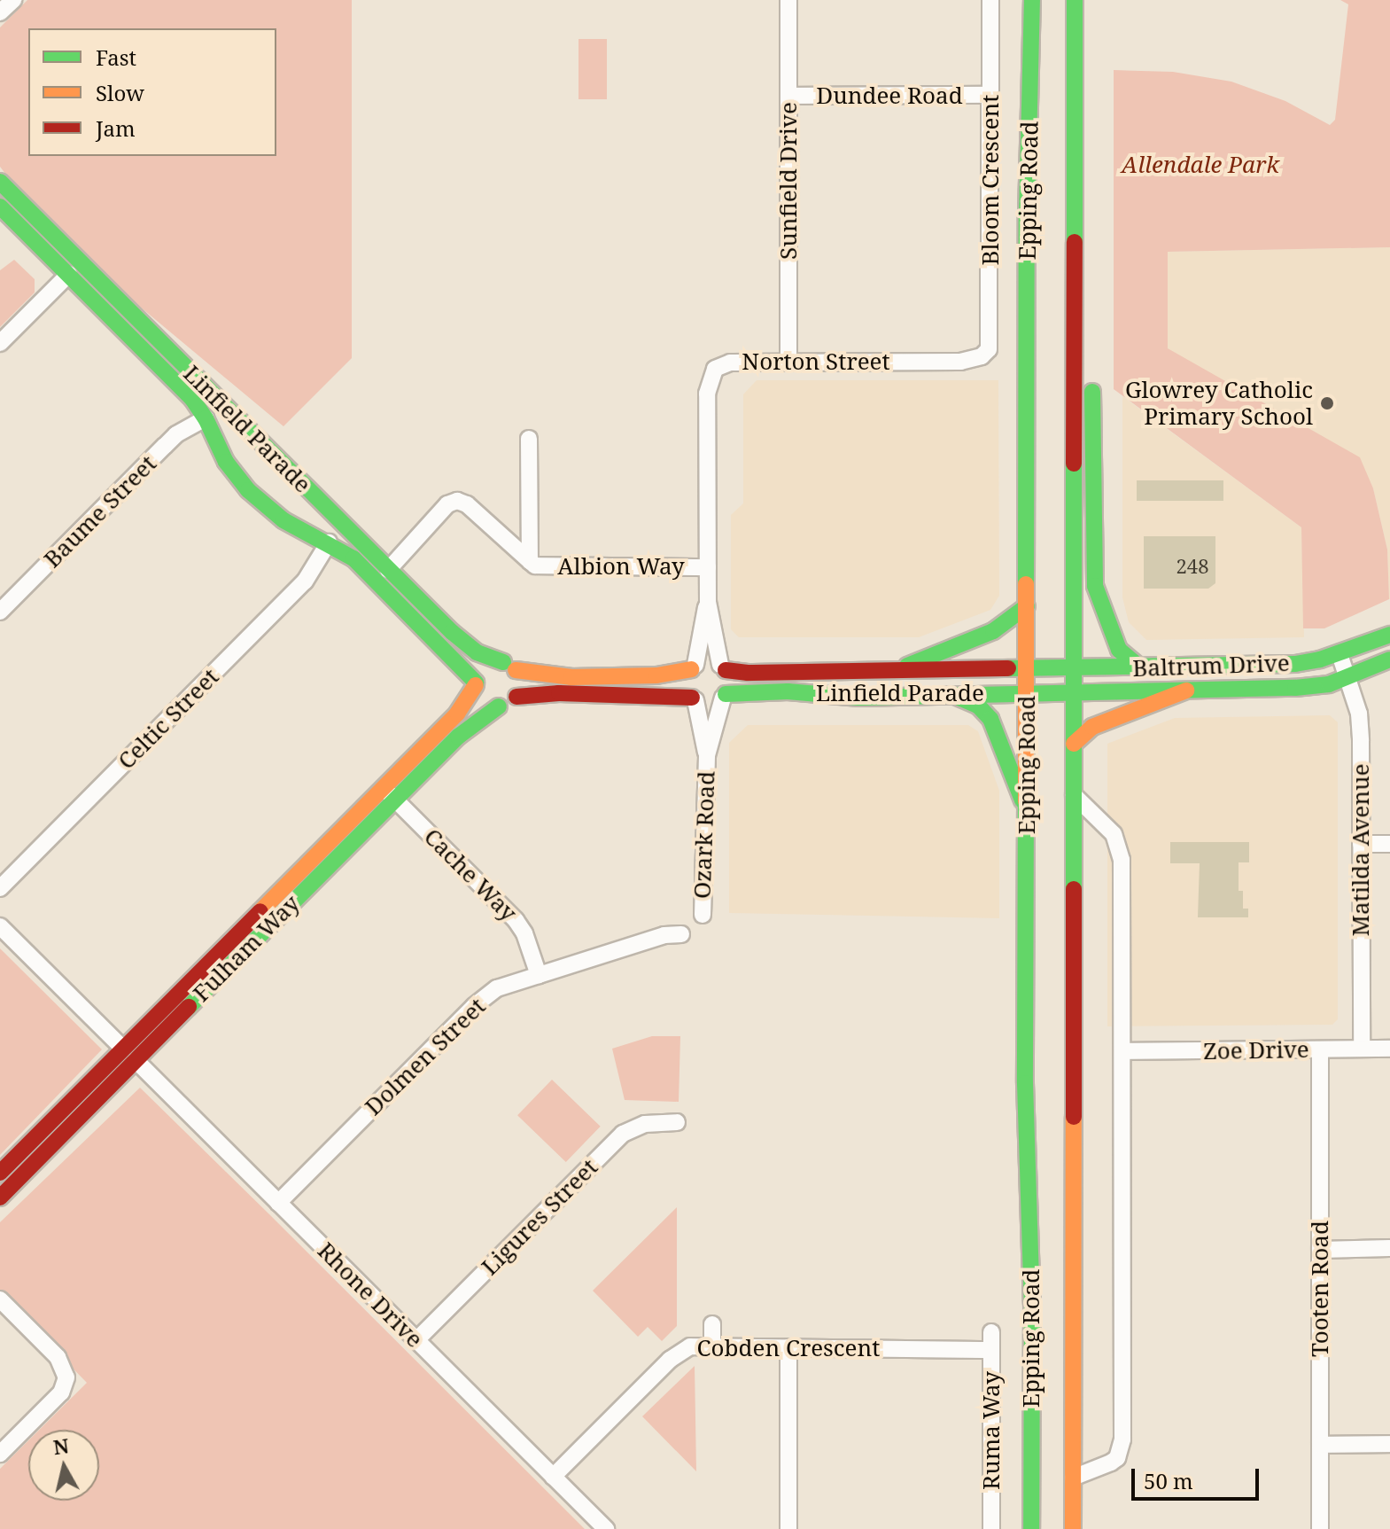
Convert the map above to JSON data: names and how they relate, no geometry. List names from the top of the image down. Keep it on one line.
{"streets":{"street":["Dundee Road","Bloom Crescent","Sunfield Drive","Epping Road","Norton Street","Linfield Parade","Baume Street","Albion Way","Baltrum Drive","Celtic Street","Ozark Road","Matilda Avenue","Cache Way","Fulham Way","Zoe Drive","Dolmen Street","Ligures Street","Tooten Road","Rhone Drive","Cobden Crescent","Ruma Way"]},"crossings":[["Dundee Road","Bloom Crescent"],["Dundee Road","Sunfield Drive"],["Bloom Crescent","Norton Street"],["Sunfield Drive","Norton Street"],["Epping Road","Linfield Parade"],["Epping Road","Baltrum Drive"],["Epping Road","Zoe Drive"],["Norton Street","Linfield Parade"],["Norton Street","Albion Way"],["Linfield Parade","Baume Street"],["Linfield Parade","Baltrum Drive"],["Linfield Parade","Celtic Street"],["Linfield Parade","Fulham Way"],["Baltrum Drive","Matilda Avenue"],["Matilda Avenue","Zoe Drive"],["Cache Way","Fulham Way"],["Cache Way","Dolmen Street"],["Fulham Way","Rhone Drive"],["Zoe Drive","Tooten Road"],["Dolmen Street","Rhone Drive"],["Ligures Street","Rhone Drive"],["Rhone Drive","Cobden Crescent"],["Cobden Crescent","Ruma Way"]],"parks":["Allendale Park"],"places":["Glowrey Catholic Primary School"],"house_numbers":["248"],"legend":["Fast","Slow","Jam"],"scale_bar":"50 m","north":"top"}
